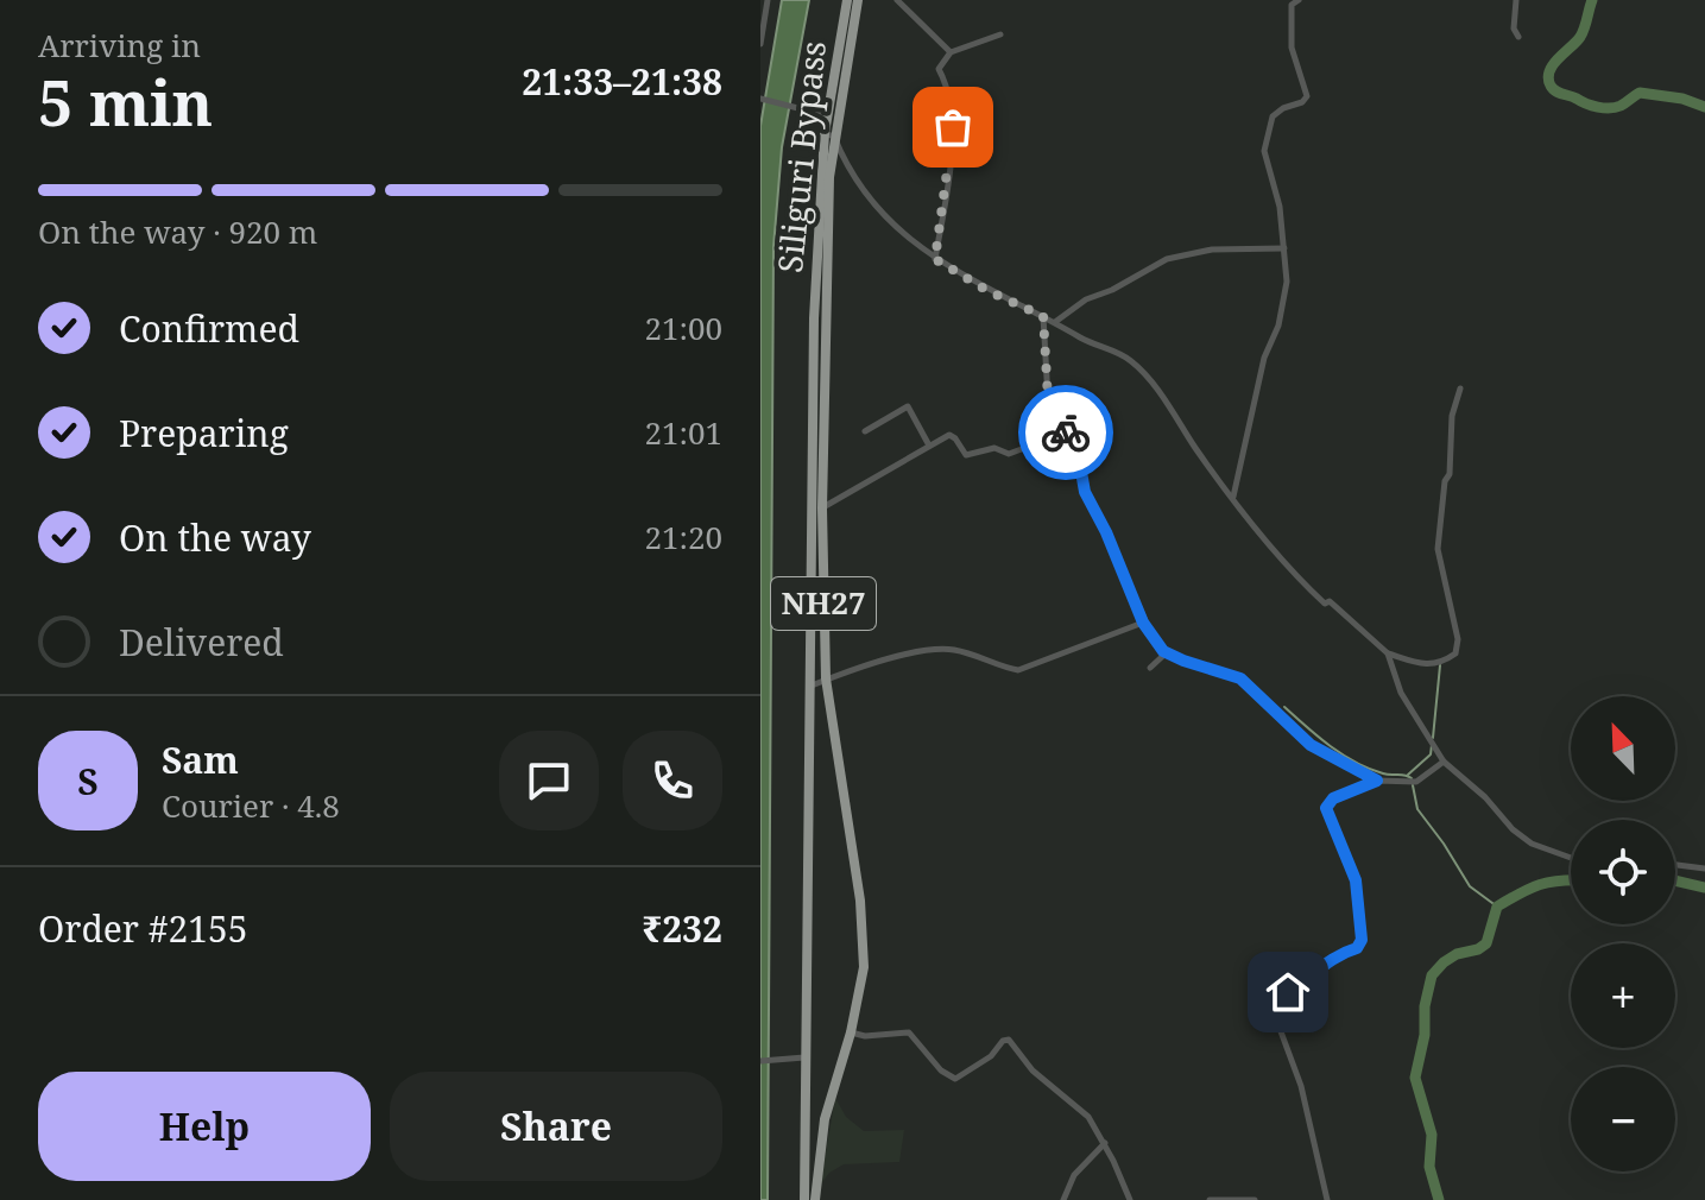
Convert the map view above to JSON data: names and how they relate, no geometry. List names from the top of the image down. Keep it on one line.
{"streets":{"highway":["Siliguri Bypass","NH27"]},"crossings":[["Siliguri Bypass","NH27"]],"north":"top left","page":{"heading":["5 min","Arriving in","21:33–21:38"],"panel":["Sam","Courier · 4.8","Order #2155","₹232"],"bar":"On the way · 920 m","list":[["Confirmed","21:00"],["Preparing","21:01"],["On the way","21:20"],"Delivered"],"map_buttons":["+","−"],"round":"S","buttons":["Help","Share"]}}
